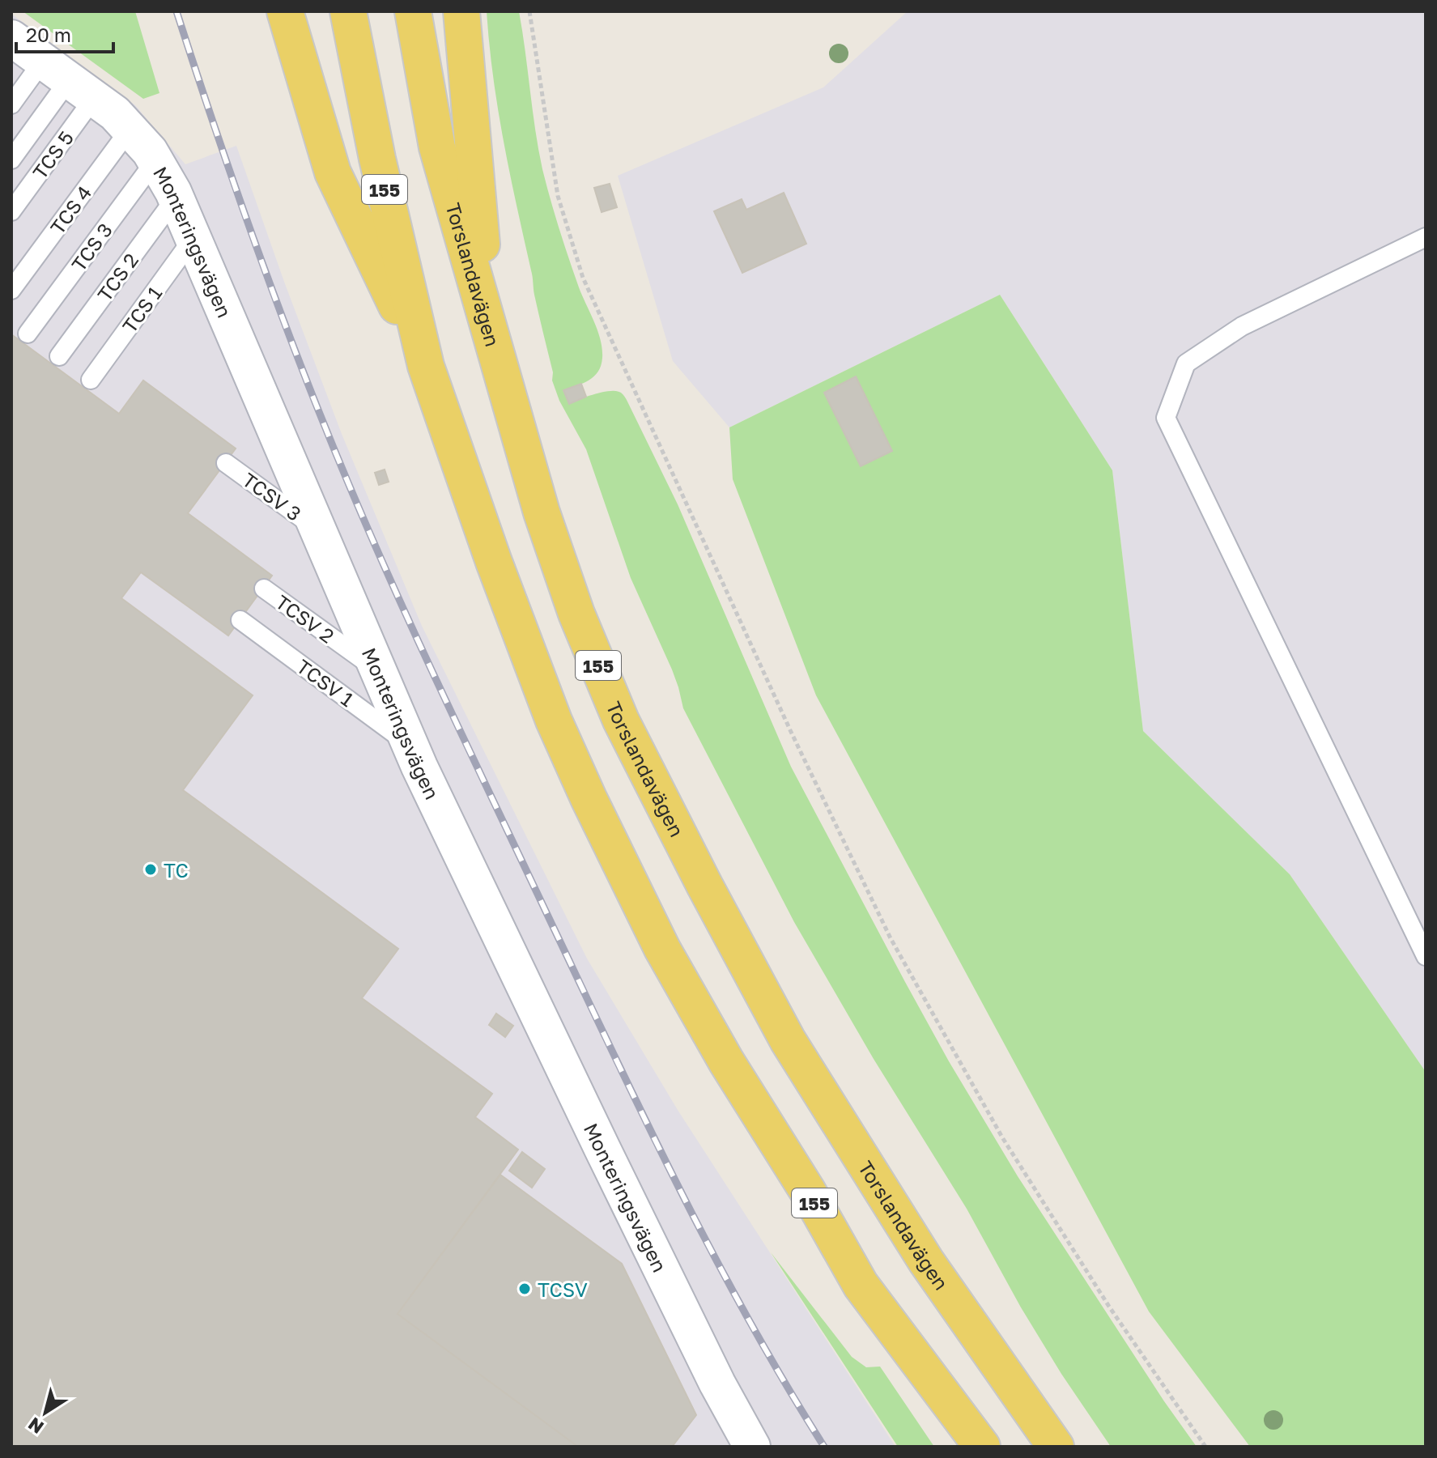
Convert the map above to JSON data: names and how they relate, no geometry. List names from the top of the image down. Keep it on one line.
{"streets":{"main road":["155","Torslandavägen"],"street":["Monteringsvägen"],"lane":["TCS 5","TCS 4","TCS 3","TCS 2","TCS 1","TCSV 3","TCSV 2","TCSV 1"]},"crossings":[["TCS 5","Monteringsvägen"],["TCS 4","Monteringsvägen"],["Monteringsvägen","TCS 3"],["Monteringsvägen","TCS 2"],["Monteringsvägen","TCS 1"],["Monteringsvägen","TCSV 3"],["Monteringsvägen","TCSV 2"],["Monteringsvägen","TCSV 1"]],"places":["TC","TCSV"],"scale_bar":"20 m","north":"bottom left"}
